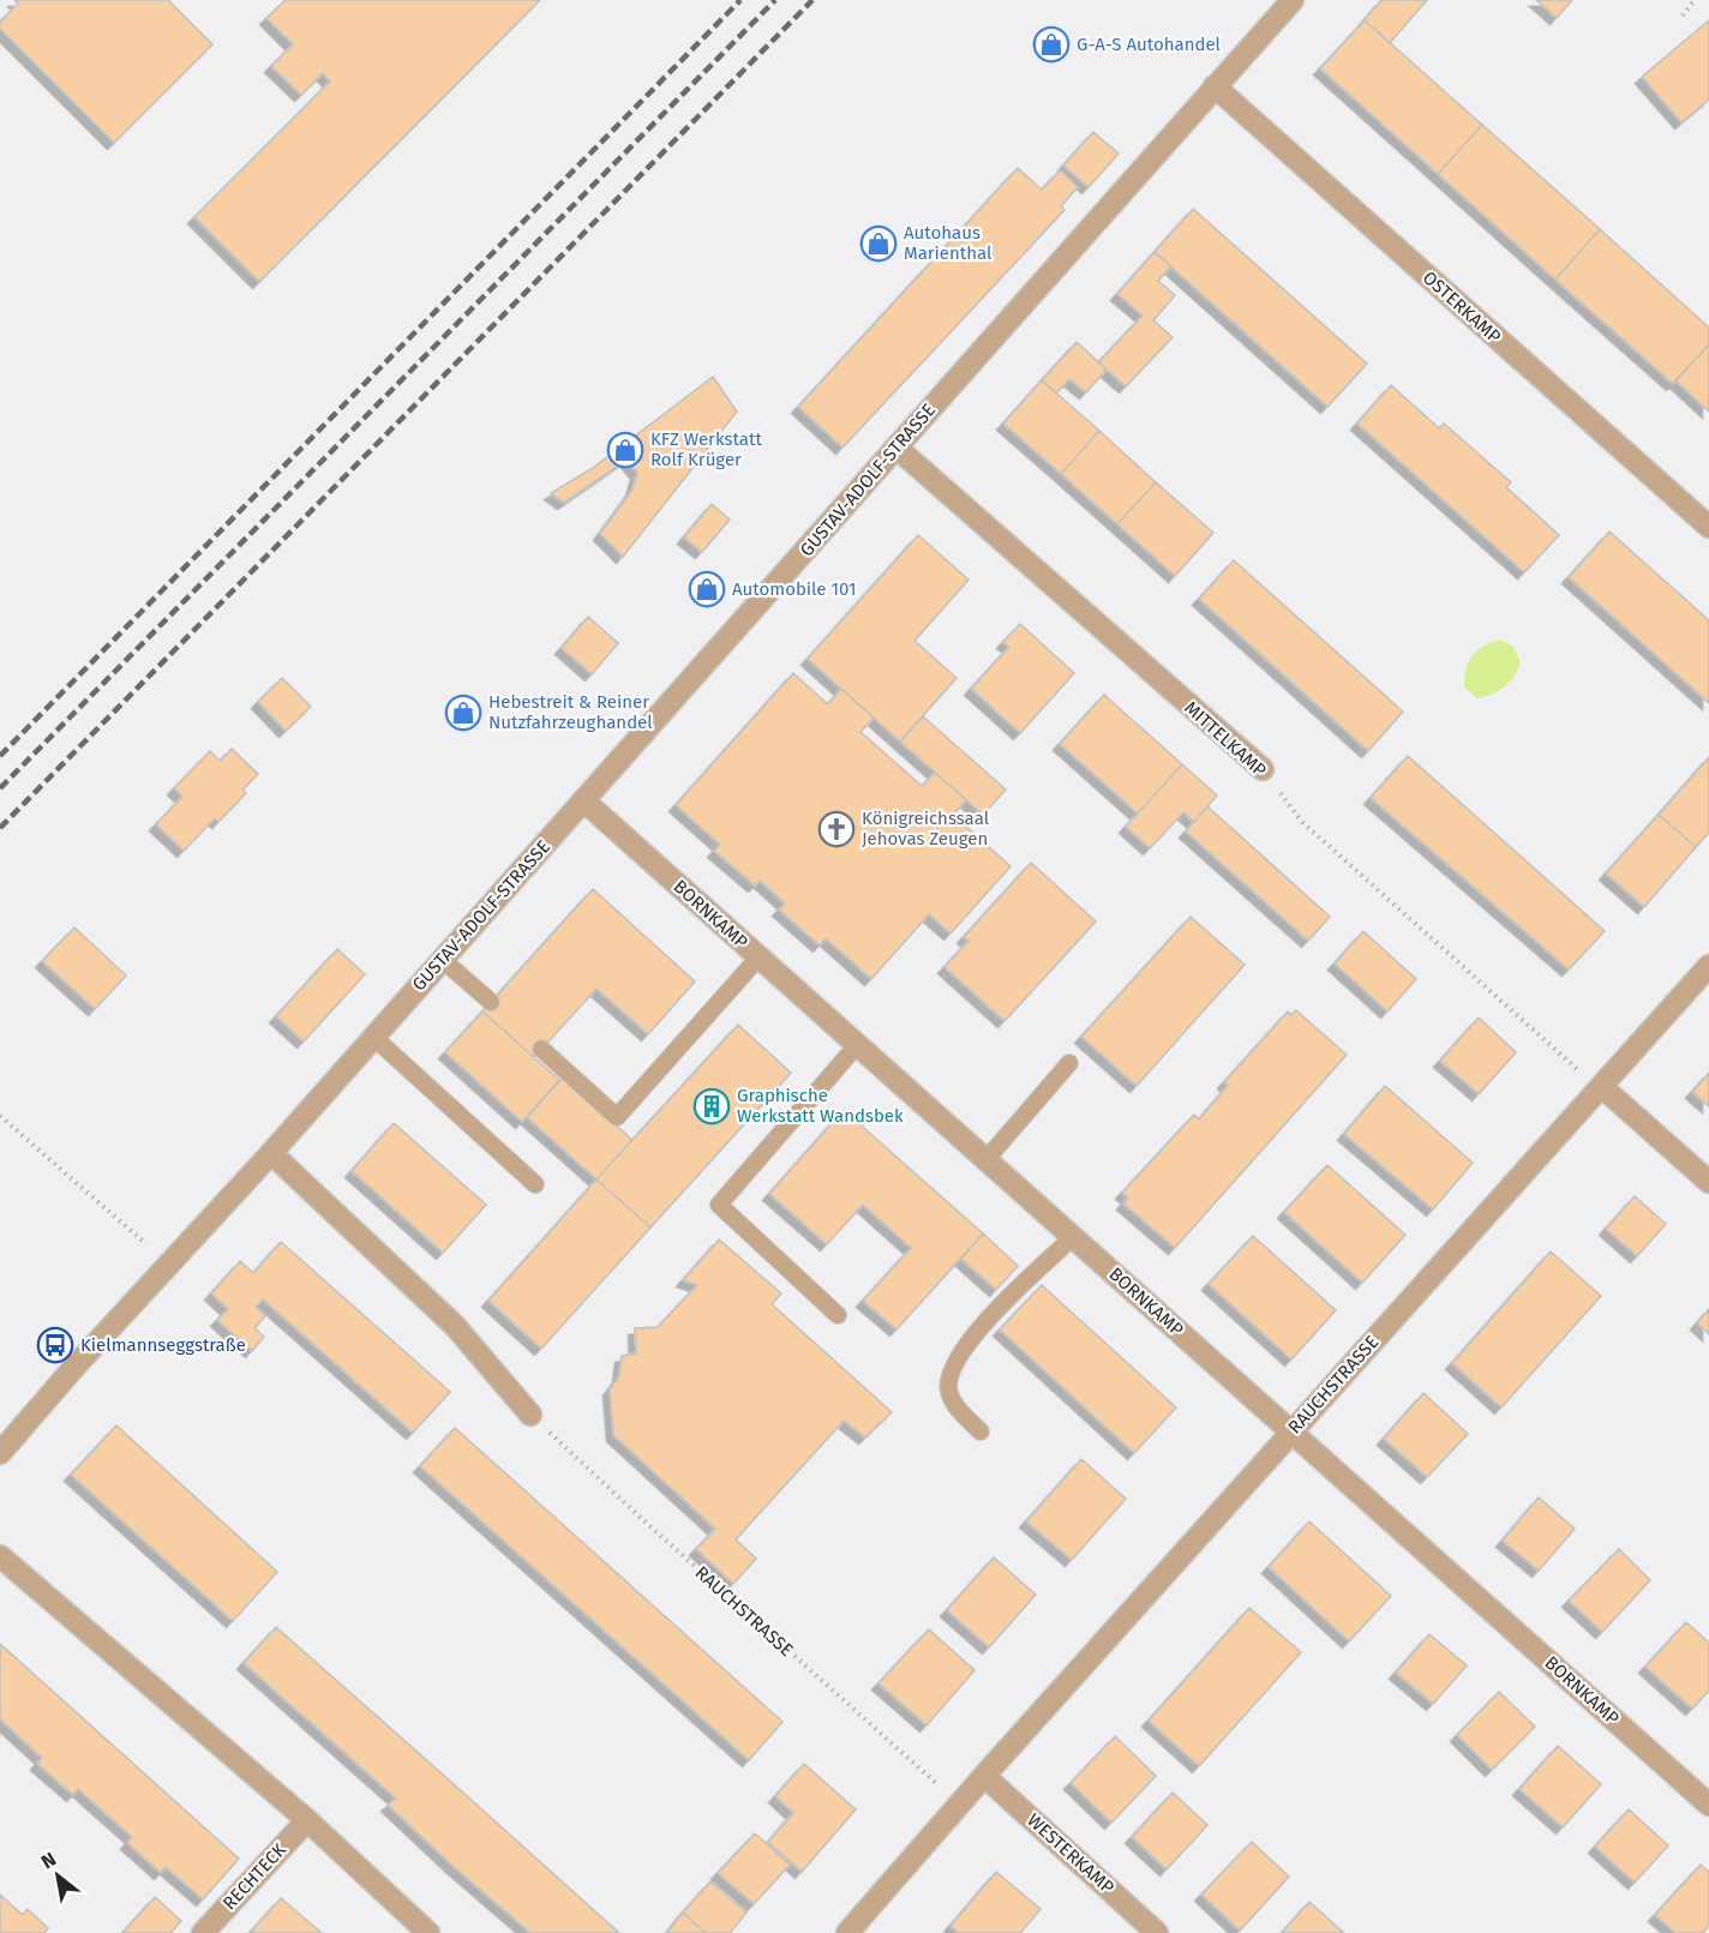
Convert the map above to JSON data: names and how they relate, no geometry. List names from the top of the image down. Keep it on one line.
{"streets":{"street":["OSTERKAMP","GUSTAV-ADOLF-STRASSE","MITTELKAMP","BORNKAMP","RAUCHSTRASSE","WESTERKAMP","RECHTECK"]},"crossings":[["OSTERKAMP","GUSTAV-ADOLF-STRASSE"],["GUSTAV-ADOLF-STRASSE","MITTELKAMP"],["GUSTAV-ADOLF-STRASSE","BORNKAMP"],["BORNKAMP","RAUCHSTRASSE"],["RAUCHSTRASSE","WESTERKAMP"]],"places":{"shop":["G-A-S Autohandel","Autohaus Marienthal","KFZ Werkstatt Rolf Krüger","Automobile 101","Hebestreit & Reiner Nutzfahrzeughandel"],"church":["Königreichssaal Jehovas Zeugen"],"building":["Graphische Werkstatt Wandsbek"],"bus stop":["Kielmannseggstraße"]},"north":"top left"}
